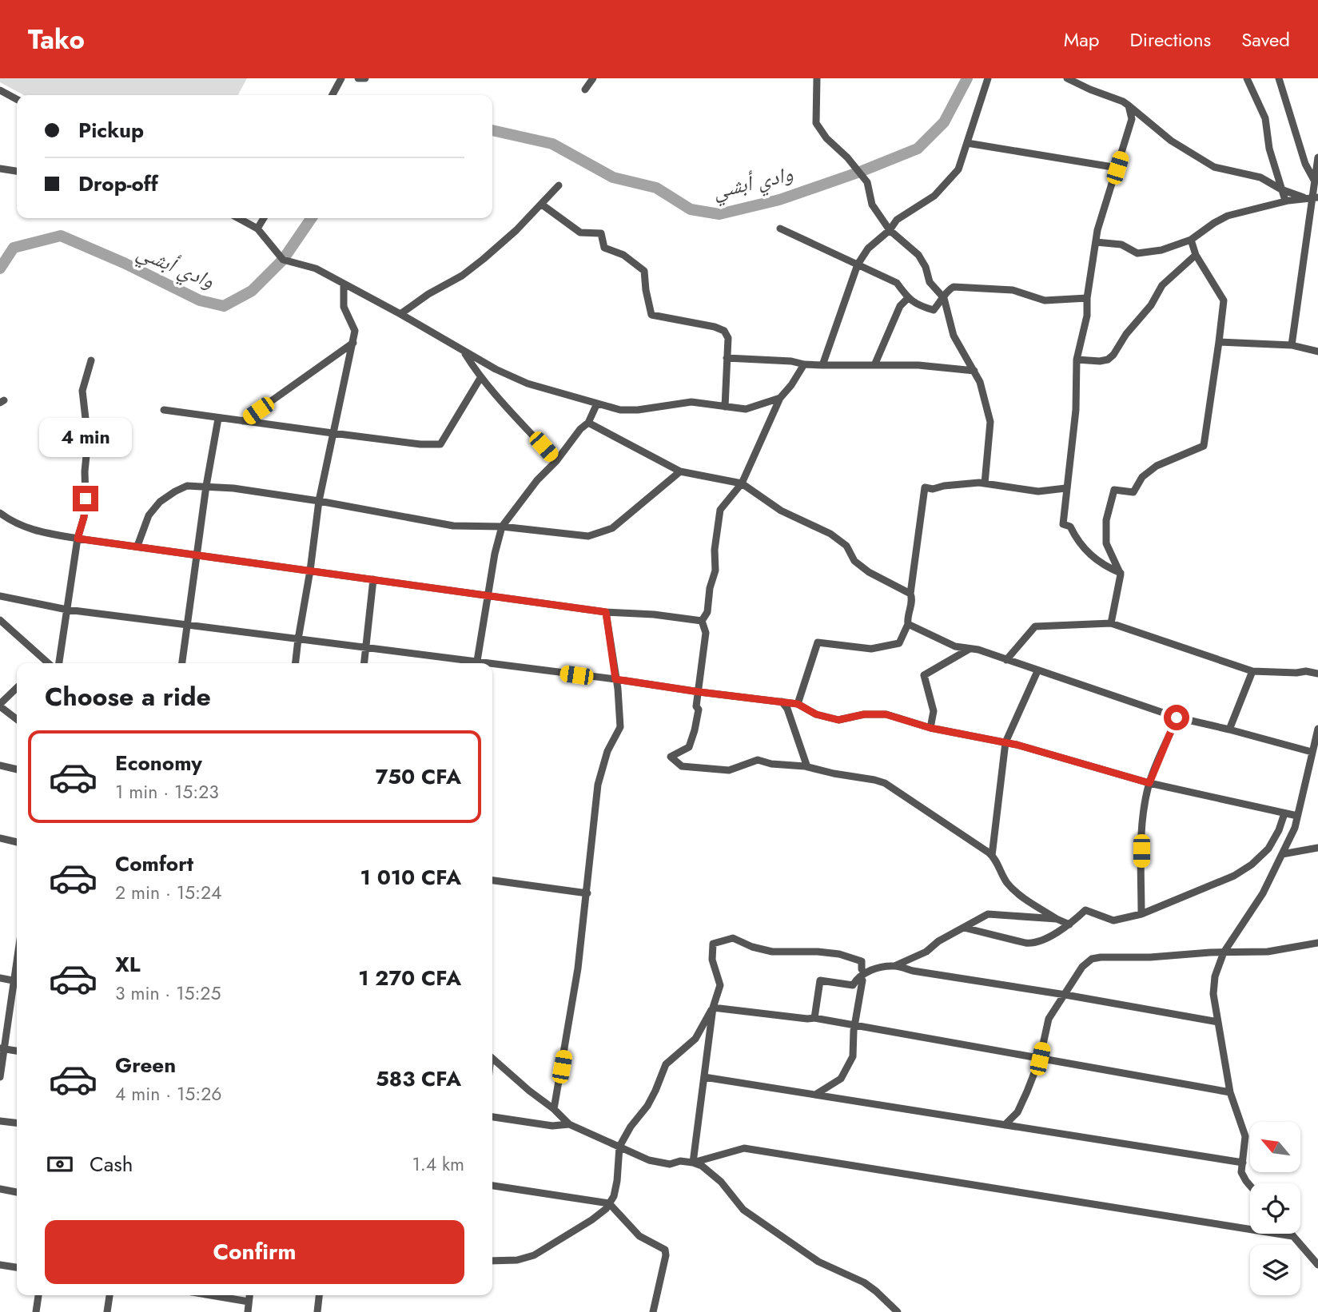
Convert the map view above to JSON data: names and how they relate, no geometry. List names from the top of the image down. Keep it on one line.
{"water":["وادي أبشي"],"north":"top left","page":{"header":"Tako","nav":["Map","Directions","Saved"],"banner":["Pickup","Drop-off"],"bubble":"4 min","heading":"Choose a ride","list":[{"name":"Economy","note":"1 min · 15:23","value":"750 CFA"},{"name":"Comfort","note":"2 min · 15:24","value":"1 010 CFA"},{"name":"XL","note":"3 min · 15:25","value":"1 270 CFA"},{"name":"Green","note":"4 min · 15:26","value":"583 CFA"}],"pay":["Cash","1.4 km"],"buttons":"Confirm"}}
